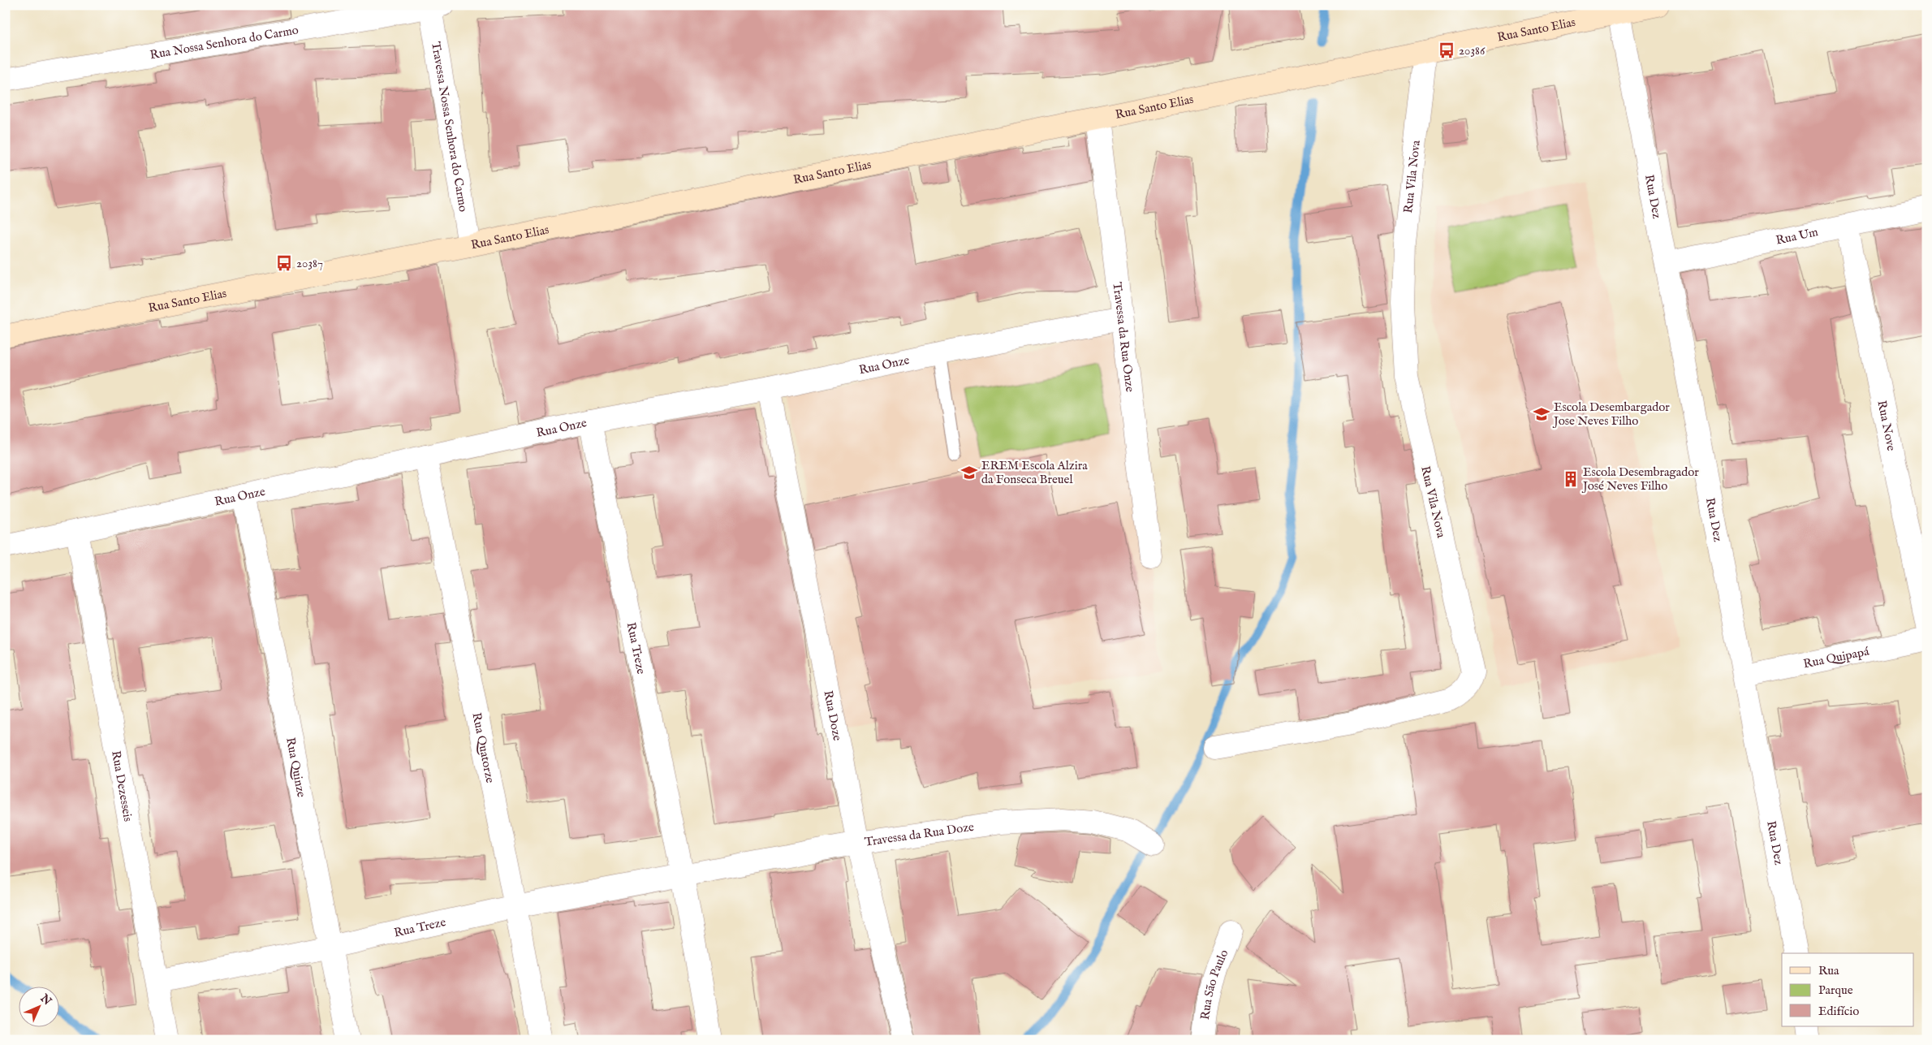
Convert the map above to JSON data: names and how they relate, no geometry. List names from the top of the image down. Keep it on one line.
{"streets":{"main road":["Rua Santo Elias"],"street":["Rua Nossa Senhora do Carmo","Travessa Nossa Senhora do Carmo","Rua Vila Nova","Rua Dez","Rua Um","Travessa da Rua Onze","Rua Onze","Rua Nove","Rua Treze","Rua Quipapá","Rua Doze","Rua Quatorze","Rua Quinze","Rua Dezesseis","Travessa da Rua Doze","Rua São Paulo"]},"crossings":[["Rua Santo Elias","Travessa Nossa Senhora do Carmo"],["Rua Santo Elias","Rua Vila Nova"],["Rua Santo Elias","Rua Dez"],["Rua Santo Elias","Travessa da Rua Onze"],["Rua Nossa Senhora do Carmo","Travessa Nossa Senhora do Carmo"],["Rua Dez","Rua Um"],["Rua Dez","Rua Quipapá"],["Rua Um","Rua Nove"],["Travessa da Rua Onze","Rua Onze"],["Rua Onze","Rua Treze"],["Rua Onze","Rua Doze"],["Rua Onze","Rua Quatorze"],["Rua Onze","Rua Quinze"],["Rua Onze","Rua Dezesseis"],["Rua Treze","Rua Quatorze"],["Rua Treze","Rua Quinze"],["Rua Treze","Rua Dezesseis"],["Rua Treze","Travessa da Rua Doze"],["Rua Doze","Travessa da Rua Doze"]],"places":{"bus stop":["20386","20387"],"school or university":["Escola Desembargador Jose Neves Filho","EREM Escola Alzira da Fonseca Breuel"],"building":["Escola Desembragador José Neves Filho"]},"legend":["Rua","Parque","Edifício"],"north":"top right"}
